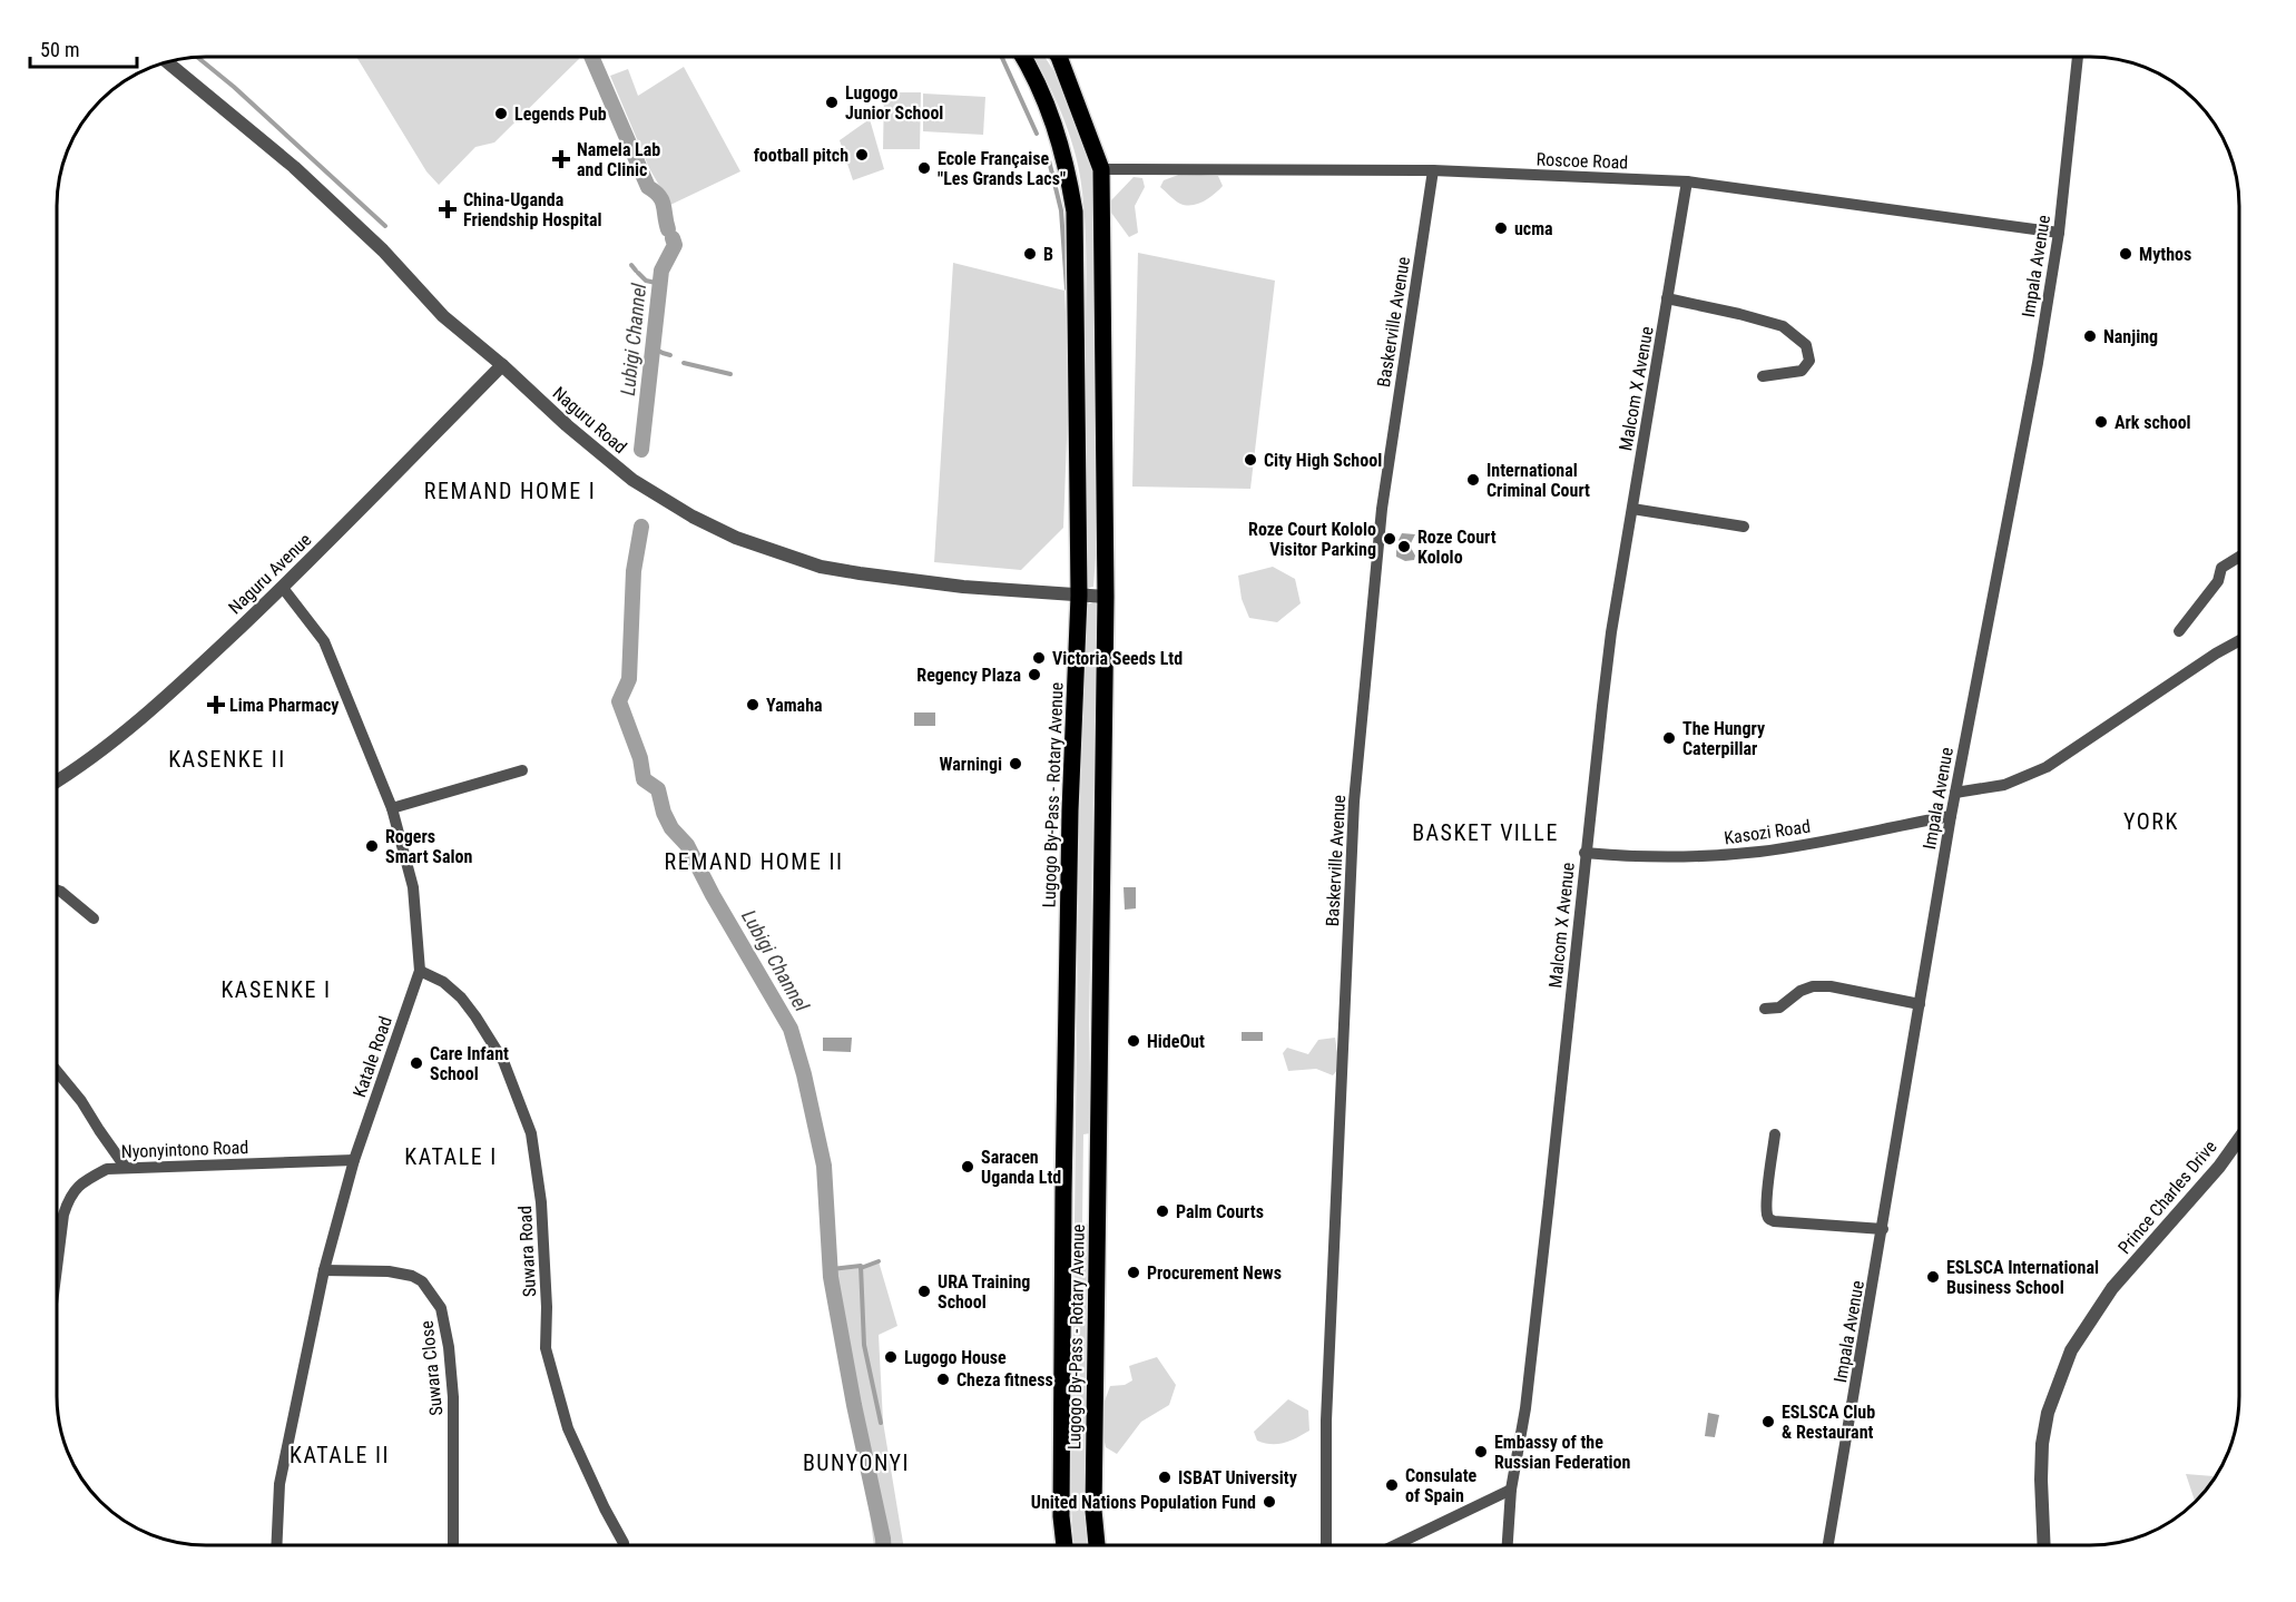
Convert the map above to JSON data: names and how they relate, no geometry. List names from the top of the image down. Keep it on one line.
{"streets":{"main road":["Lugogo By-Pass - Rotary Avenue"],"street":["Roscoe Road","Impala Avenue","Baskerville Avenue","Malcom X Avenue","Naguru Road","Naguru Avenue","Kasozi Road","Katale Road","Nyonyintono Road","Prince Charles Drive","Suwara Road","Suwara Close"]},"crossings":[["Roscoe Road","Impala Avenue"],["Roscoe Road","Baskerville Avenue"],["Roscoe Road","Malcom X Avenue"],["Roscoe Road","Lugogo By-Pass - Rotary Avenue"],["Impala Avenue","Kasozi Road"],["Malcom X Avenue","Kasozi Road"],["Naguru Road","Naguru Avenue"],["Naguru Road","Lugogo By-Pass - Rotary Avenue"],["Naguru Avenue","Katale Road"],["Katale Road","Nyonyintono Road"],["Katale Road","Suwara Road"],["Katale Road","Suwara Close"]],"districts":["REMAND HOME I","KASENKE II","YORK","BASKET VILLE","REMAND HOME II","KASENKE I","KATALE I","KATALE II","BUNYONYI"],"water":["Lubigi Channel"],"places":{"other":["Lugogo Junior School","Legends Pub","football pitch","Ecole Française \"Les Grands Lacs\"","ucma","B","Mythos","Nanjing","Ark school","City High School","International Criminal Court","Roze Court Kololo Visitor Parking","Roze Court Kololo","Victoria Seeds Ltd","Regency Plaza","Yamaha","The Hungry Caterpillar","Warningi","Rogers Smart Salon","HideOut","Care Infant School","Saracen Uganda Ltd","Palm Courts","Procurement News","ESLSCA International Business School","URA Training School","Lugogo House","Cheza fitness","ESLSCA Club & Restaurant","Embassy of the Russian Federation","ISBAT University","Consulate of Spain","United Nations Population Fund"],"health":["Namela Lab and Clinic","China-Uganda Friendship Hospital","Lima Pharmacy"]},"scale_bar":"50 m"}
